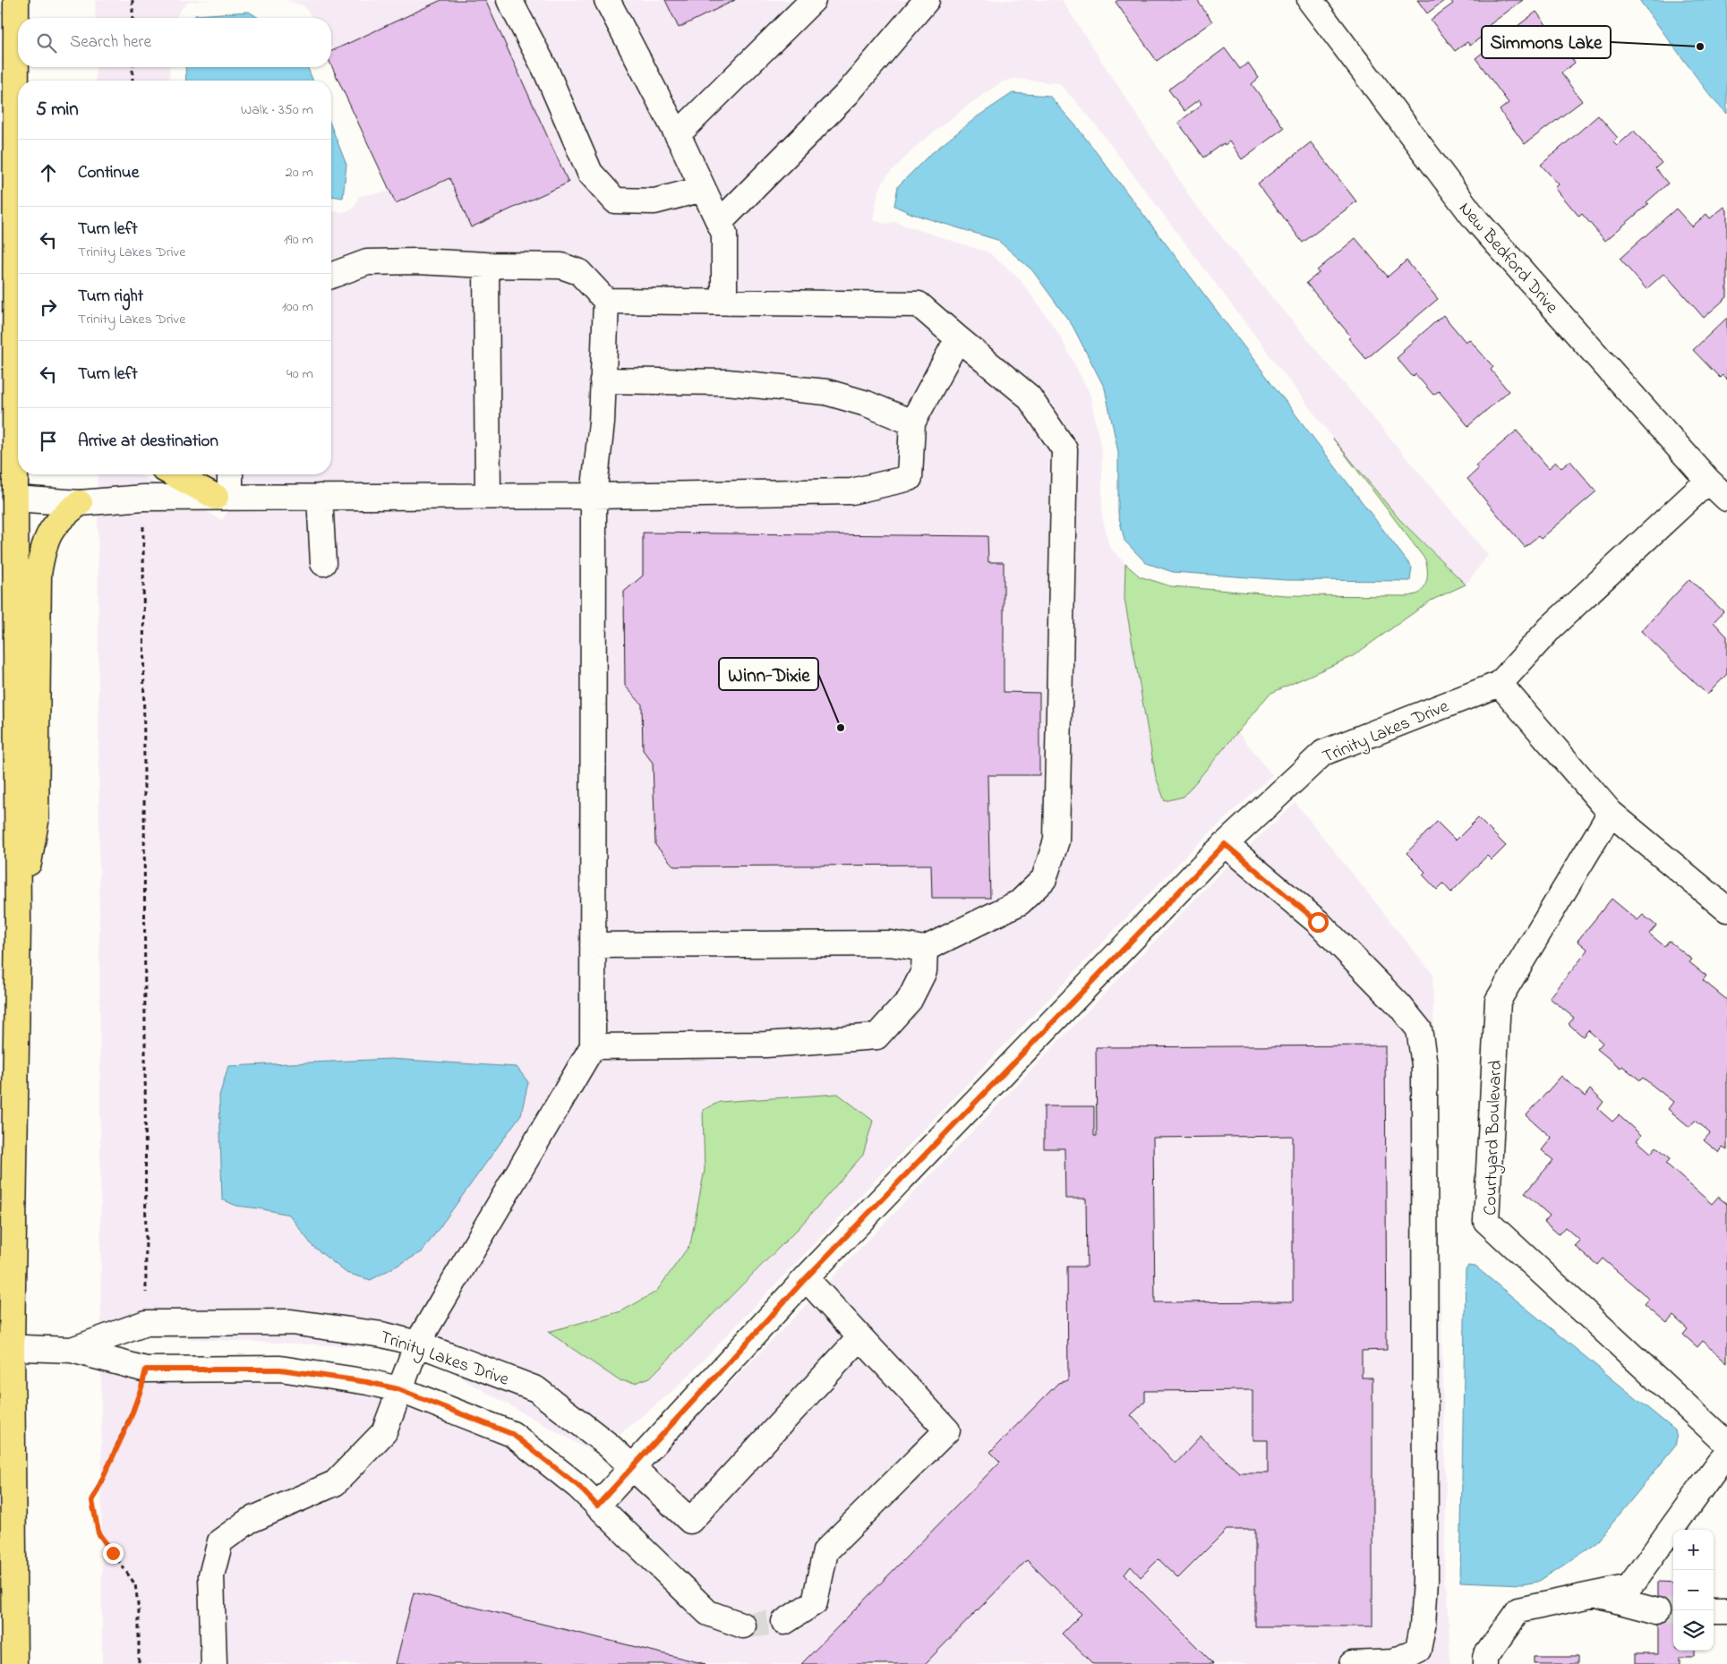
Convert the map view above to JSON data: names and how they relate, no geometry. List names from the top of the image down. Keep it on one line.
{"streets":{"street":["New Bedford Drive","Trinity Lakes Drive","Courtyard Boulevard"]},"crossings":[["New Bedford Drive","Trinity Lakes Drive"]],"places":["Simmons Lake","Winn-Dixie"],"page":{"search":"Search here","heading":["5 min","Walk · 350 m"],"list":[["Continue","20 m"],["Turn left","Trinity Lakes Drive","190 m"],["Turn right","Trinity Lakes Drive","100 m"],["Turn left","40 m"],"Arrive at destination"],"map_buttons":["+","−"]}}
